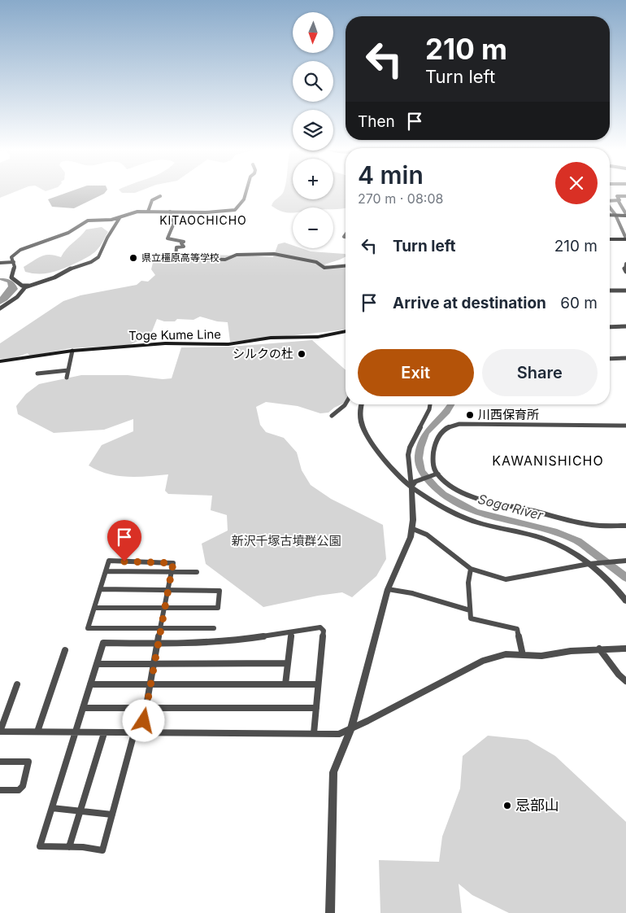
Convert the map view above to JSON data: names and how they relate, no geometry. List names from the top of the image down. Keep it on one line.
{"streets":{"main road":["Toge Kume Line"]},"districts":["KITAOCHICHO","KAWANISHICHO"],"water":["Soga River"],"parks":["新沢千塚古墳群公園"],"places":["県立橿原高等学校","シルクの杜","川西保育所","忌部山"],"north":"bottom","page":{"map_buttons":["+","−"],"turn":["210 m","Turn left"],"then":"Then","heading":["4 min","270 m · 08:08"],"list":[{"name":"Turn left","value":"210 m"},{"name":"Arrive at destination","value":"60 m"}],"buttons":["Exit","Share"]}}
